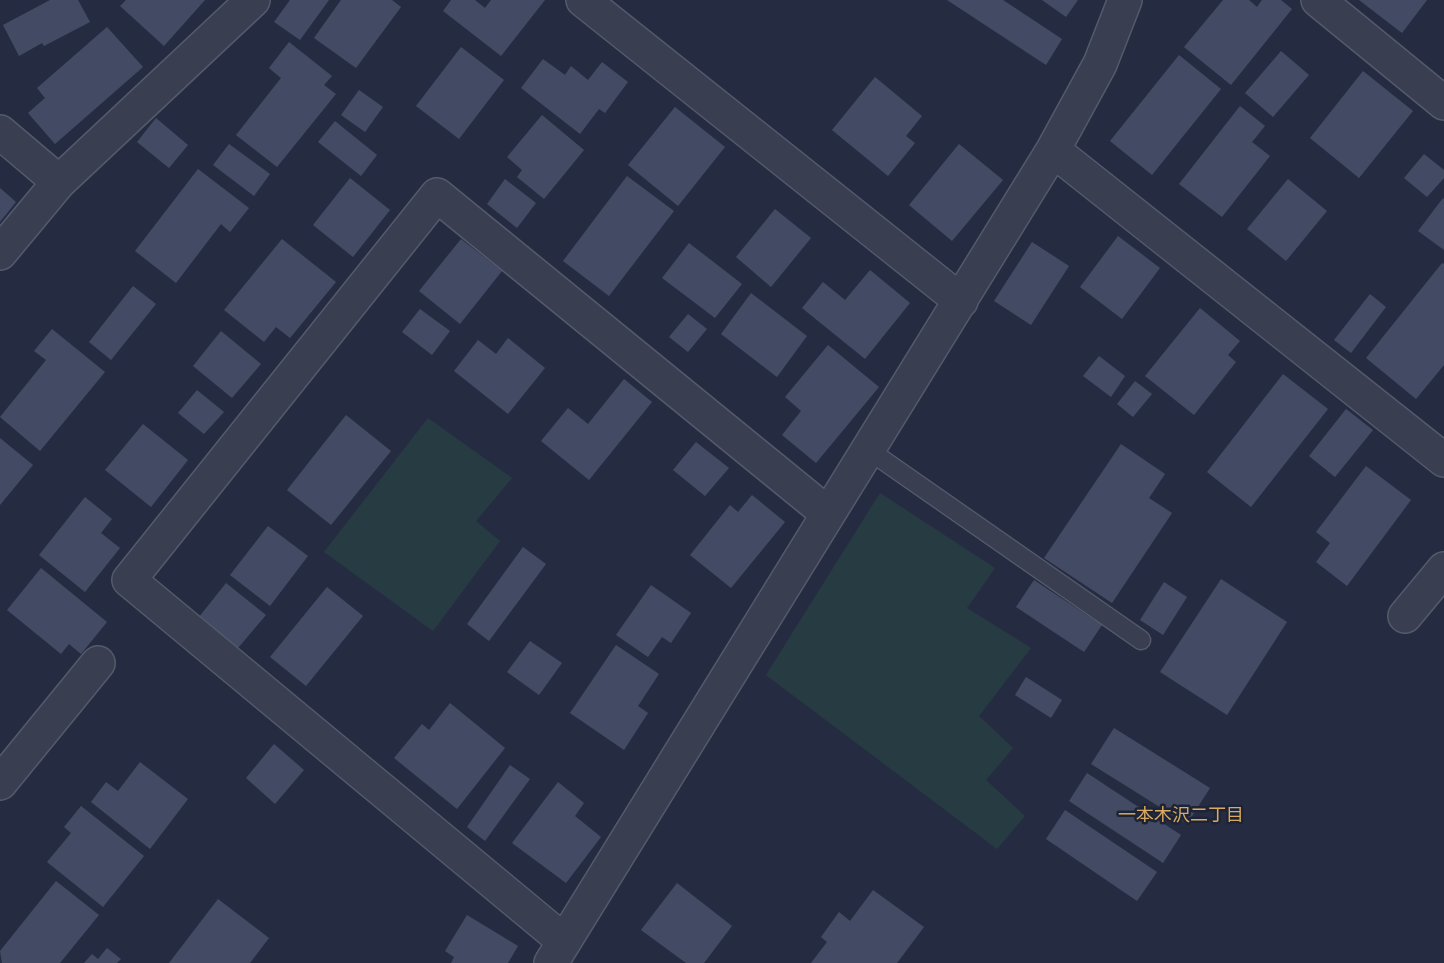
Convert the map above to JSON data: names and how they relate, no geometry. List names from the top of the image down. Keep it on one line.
{"districts":["一本木沢二丁目"]}
